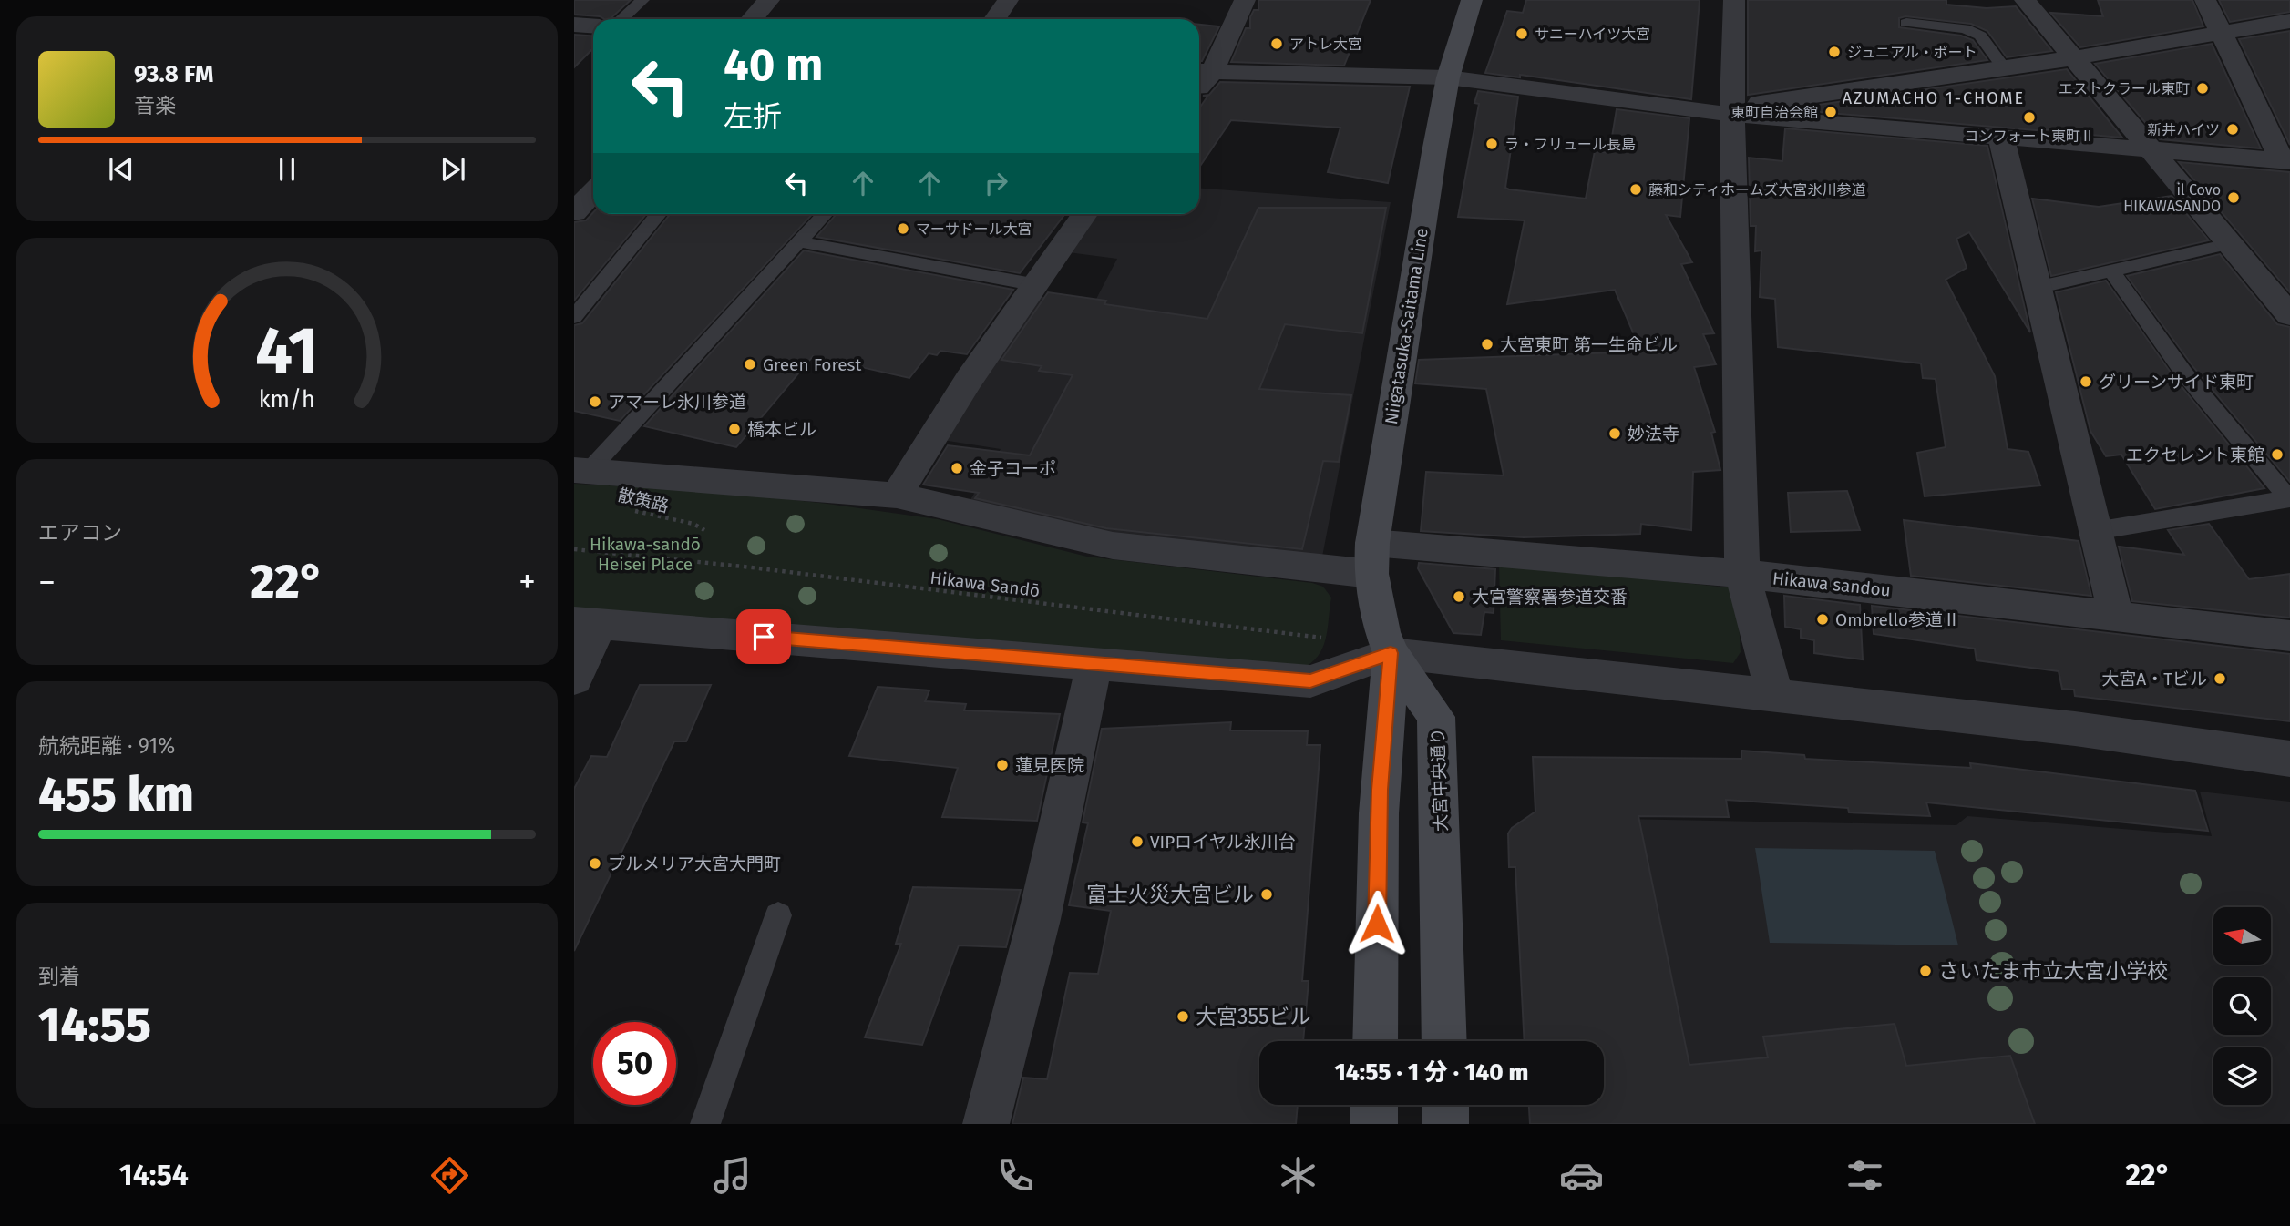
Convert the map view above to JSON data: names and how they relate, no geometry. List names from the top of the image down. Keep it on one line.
{"streets":{"main road":["Niigatasuka-Saitama Line","大宮中央通り"],"street":["Hikawa sandou"],"path":["散策路","Hikawa Sandō"]},"crossings":[["Niigatasuka-Saitama Line","Hikawa sandou"],["Niigatasuka-Saitama Line","大宮中央通り"]],"districts":["AZUMACHO 1-CHOME"],"parks":["Hikawa-sandō Heisei Place"],"places":["サニーハイツ大宮","アトレ大宮","ジュニアル・ポート","エストクラール東町","東町自治会館","コンフォート東町Ⅱ","新井ハイツ","ラ・フリュール長島","藤和シティホームズ大宮氷川参道","il Covo HIKAWASANDO","マーサドール大宮","大宮東町 第一生命ビル","Green Forest","グリーンサイド東町","アマーレ氷川参道","橋本ビル","妙法寺","エクセレント東館","金子コーポ","大宮警察署参道交番","Ombrello参道Ⅱ","大宮A・Tビル","蓮見医院","VIPロイヤル氷川台","プルメリア大宮大門町","富士火災大宮ビル","さいたま市立大宮小学校","大宮355ビル"],"north":"left","page":{"turn":["40 m","左折"],"song":["93.8 FM","音楽"],"tile":["エアコン",["航続距離 · 91%","455 km"],["到着","14:55"]],"heat":["−","22°","+"],"limit":"50","trip":"14:55 · 1 分 · 140 m","tabs":["14:54","22°"],"gauge":["41","km/h"]}}
